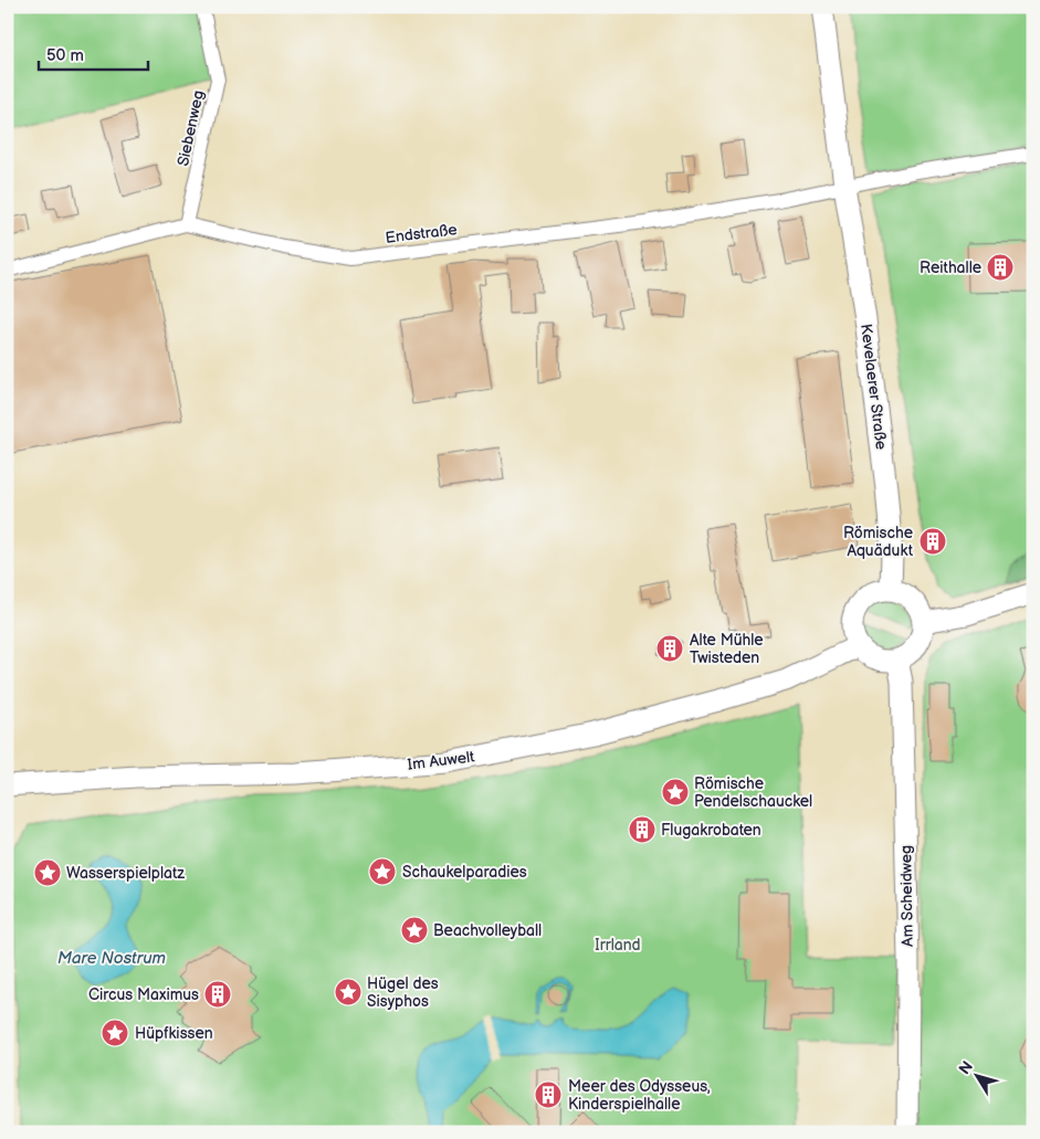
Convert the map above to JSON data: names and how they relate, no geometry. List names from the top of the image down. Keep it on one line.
{"streets":{"main road":["Kevelaerer Straße","Im Auwelt","Am Scheidweg"],"street":["Siebenweg","Endstraße"]},"crossings":[["Siebenweg","Endstraße"],["Endstraße","Kevelaerer Straße"],["Kevelaerer Straße","Im Auwelt"],["Kevelaerer Straße","Am Scheidweg"],["Im Auwelt","Am Scheidweg"]],"water":["Mare Nostrum"],"parks":["Irrland"],"places":{"building":["Reithalle","Römische Aquädukt","Alte Mühle Twisteden","Flugakrobaten","Circus Maximus","Meer des Odysseus, Kinderspielhalle"],"place":["Römische Pendelschauckel","Schaukelparadies","Wasserspielplatz","Beachvolleyball","Hügel des Sisyphos","Hüpfkissen"]},"scale_bar":"50 m","north":"top left"}
